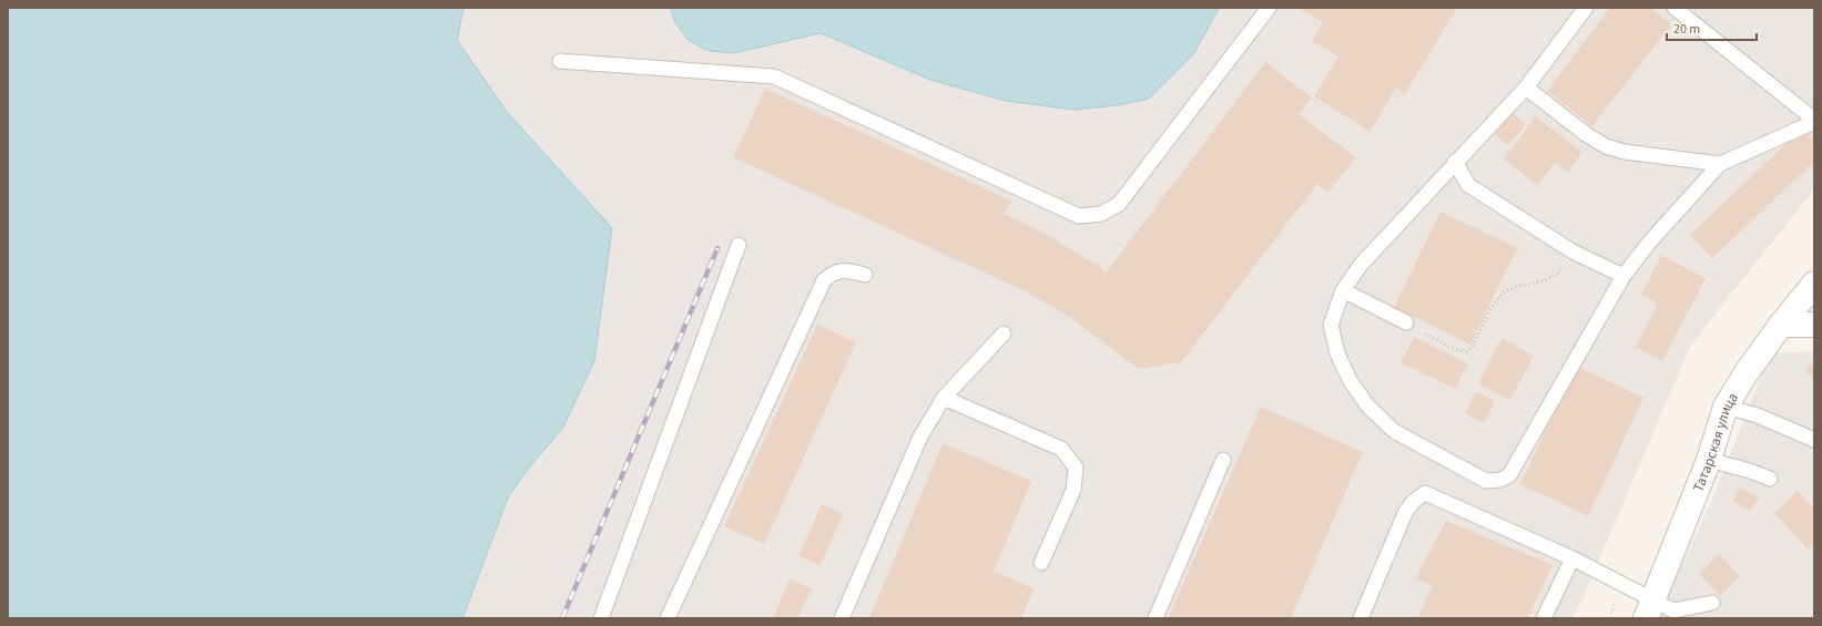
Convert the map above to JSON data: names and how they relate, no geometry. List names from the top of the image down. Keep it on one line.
{"streets":{"street":["Татарская улица"]},"scale_bar":"20 m"}
